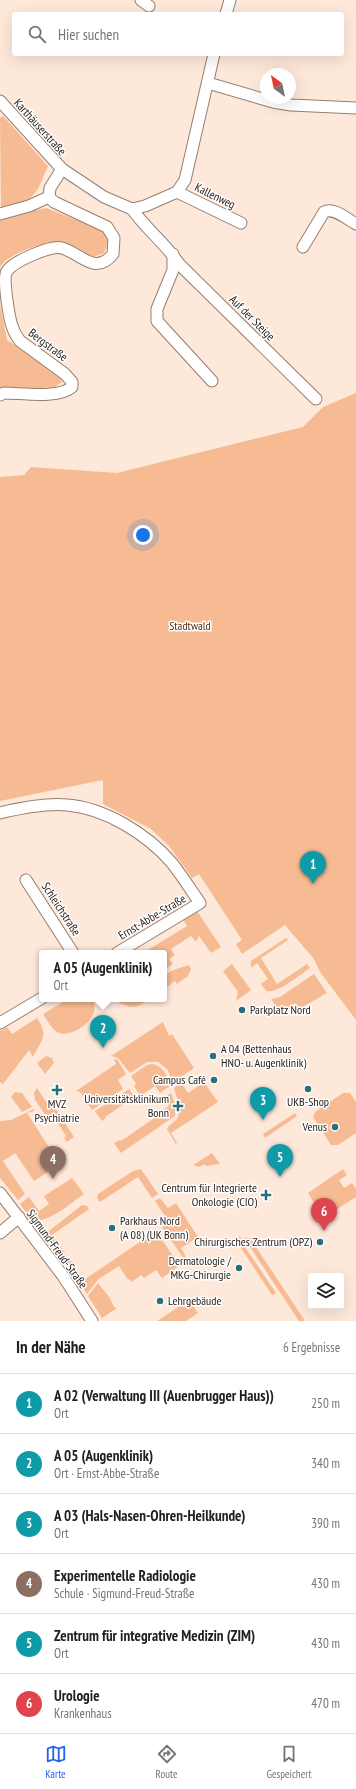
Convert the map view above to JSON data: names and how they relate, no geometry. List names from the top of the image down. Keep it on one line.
{"streets":{"street":["Karthäuserstraße","Kallenweg","Auf der Steige","Bergstraße","Schleichstraße","Ernst-Abbe-Straße","Sigmund-Freud-Straße"]},"parks":["Stadtwald"],"places":{"other":["Parkplatz Nord","A 04 (Bettenhaus HNO- u. Augenklinik)","Campus Café","UKB-Shop","Venus","Parkhaus Nord (A 08) (UK Bonn)","Chirurgisches Zentrum (OPZ)","Dermatologie / MKG-Chirurgie","Lehrgebäude"],"health":["MVZ Psychiatrie","Universitätsklinikum Bonn","Centrum für Integrierte Onkologie (CIO)"]},"north":"top left","page":{"search":"Hier suchen","pins":["1","2","3","5","4","6"],"popup":["A 05 (Augenklinik)","Ort"],"heading":["In der Nähe","6 Ergebnisse"],"list":[{"mark":"1","name":"A 02 (Verwaltung III (Auenbrugger Haus))","note":"Ort","value":"250 m"},{"mark":"2","name":"A 05 (Augenklinik)","note":"Ort · Ernst-Abbe-Straße","value":"340 m"},{"mark":"3","name":"A 03 (Hals-Nasen-Ohren-Heilkunde)","note":"Ort","value":"390 m"},{"mark":"4","name":"Experimentelle Radiologie","note":"Schule · Sigmund-Freud-Straße","value":"430 m"},{"mark":"5","name":"Zentrum für integrative Medizin (ZIM)","note":"Ort","value":"430 m"},{"mark":"6","name":"Urologie","note":"Krankenhaus","value":"470 m"}],"nav":["Karte","Route","Gespeichert"]}}
